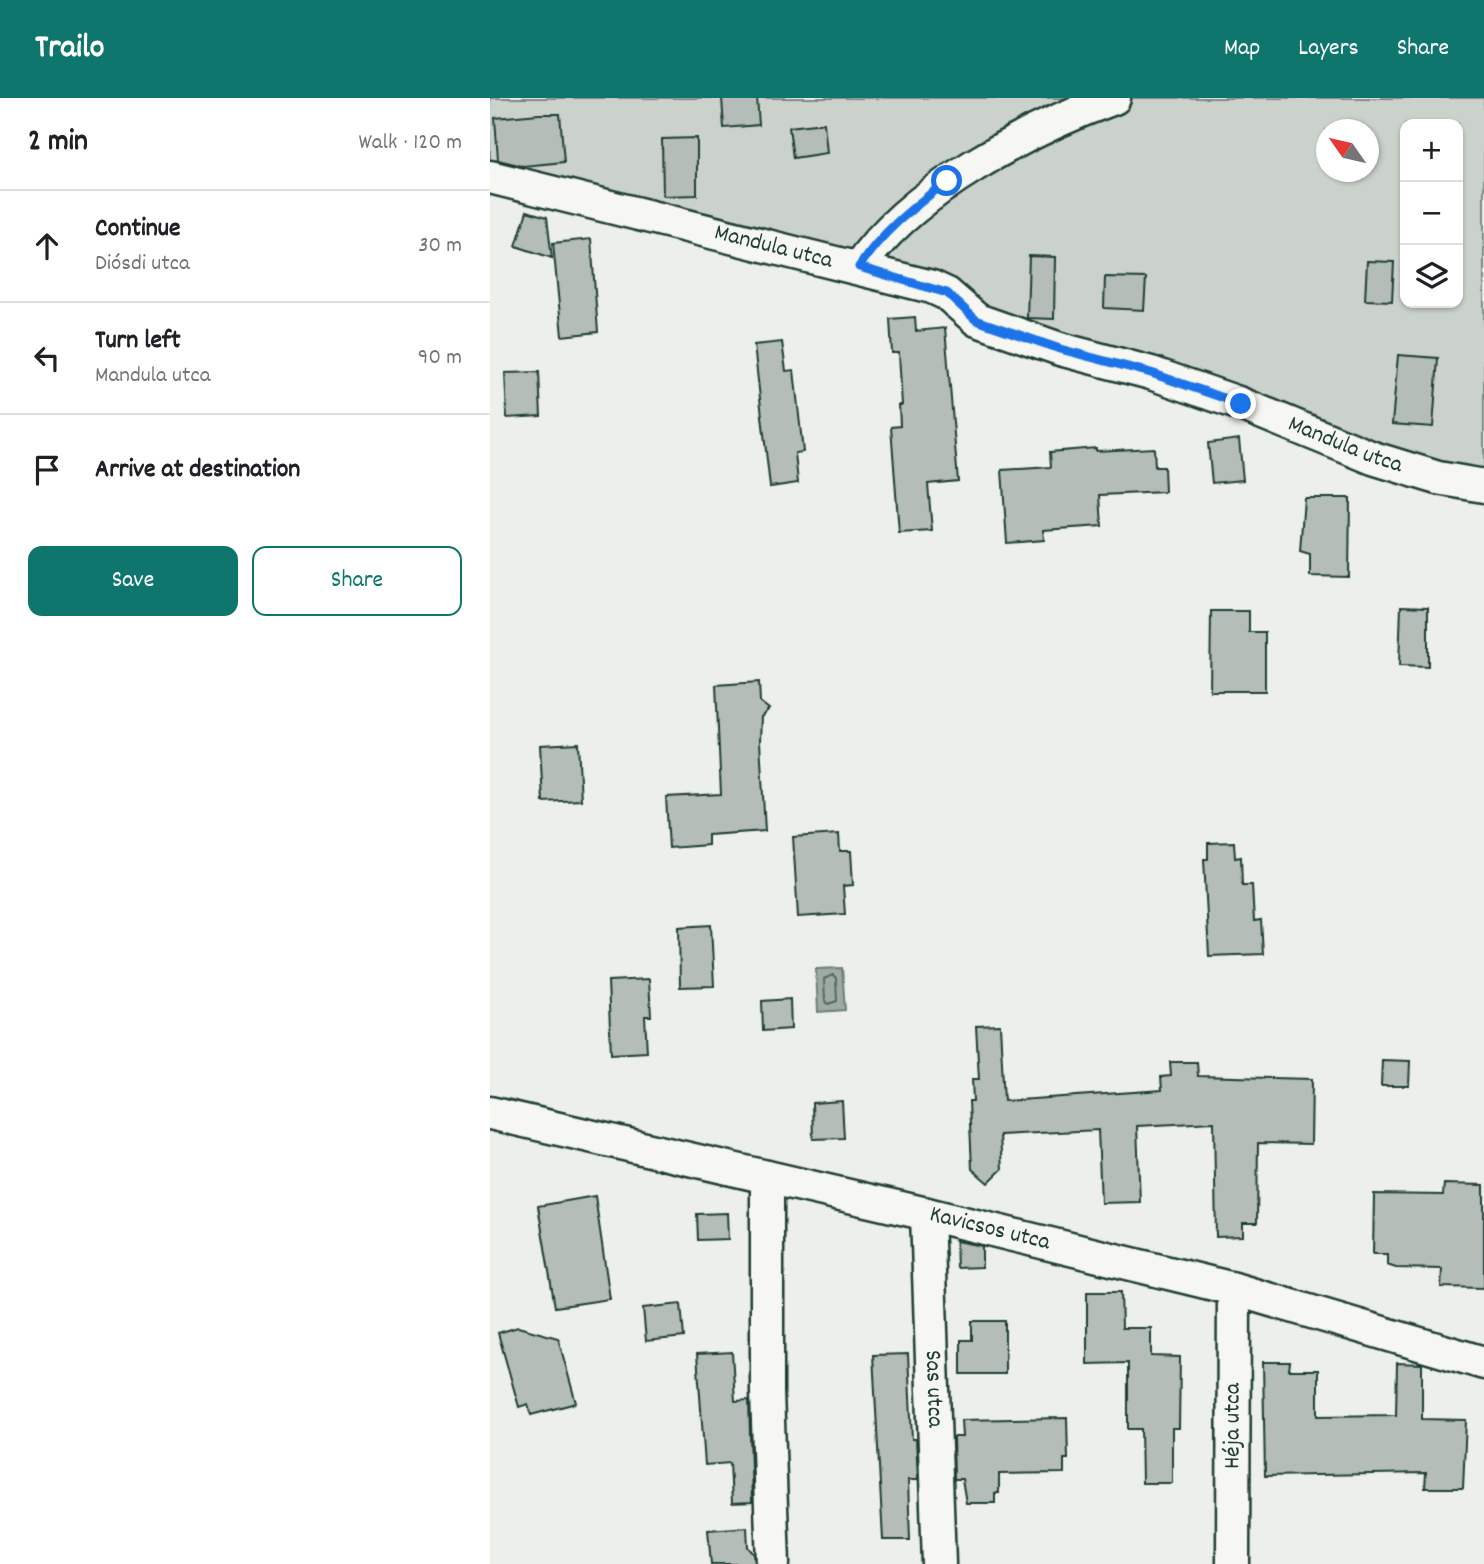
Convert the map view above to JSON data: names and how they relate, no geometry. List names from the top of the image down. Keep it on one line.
{"streets":{"street":["Mandula utca","Kavicsos utca","Sas utca","Héja utca"]},"crossings":[["Kavicsos utca","Sas utca"],["Kavicsos utca","Héja utca"]],"north":"top left","page":{"header":"Trailo","nav":["Map","Layers","Share"],"heading":["2 min","Walk · 120 m"],"map_buttons":["+","−"],"list":[["Continue","Diósdi utca","30 m"],["Turn left","Mandula utca","90 m"],"Arrive at destination"],"buttons":["Save","Share"]}}
